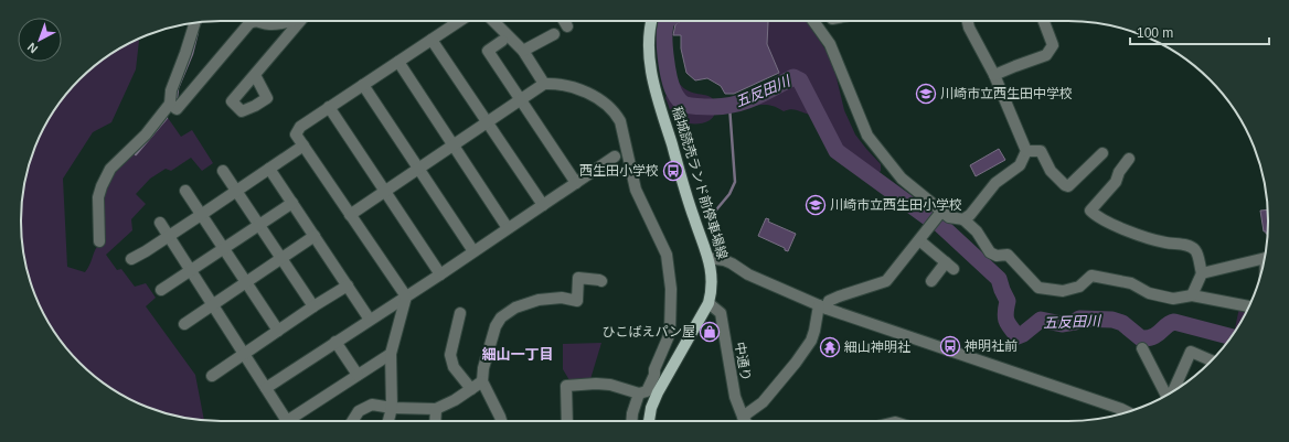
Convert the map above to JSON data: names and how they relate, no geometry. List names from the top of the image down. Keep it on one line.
{"streets":{"main road":["稲城読売ランド前停車場線"],"street":["中通り"]},"crossings":[["稲城読売ランド前停車場線","中通り"]],"districts":["細山一丁目"],"water":["五反田川"],"places":{"school or university":["川崎市立西生田中学校","川崎市立西生田小学校"],"bus stop":["西生田小学校","神明社前"],"shop":["ひこばえパン屋"],"temple":["細山神明社"]},"scale_bar":"100 m","north":"bottom left"}
